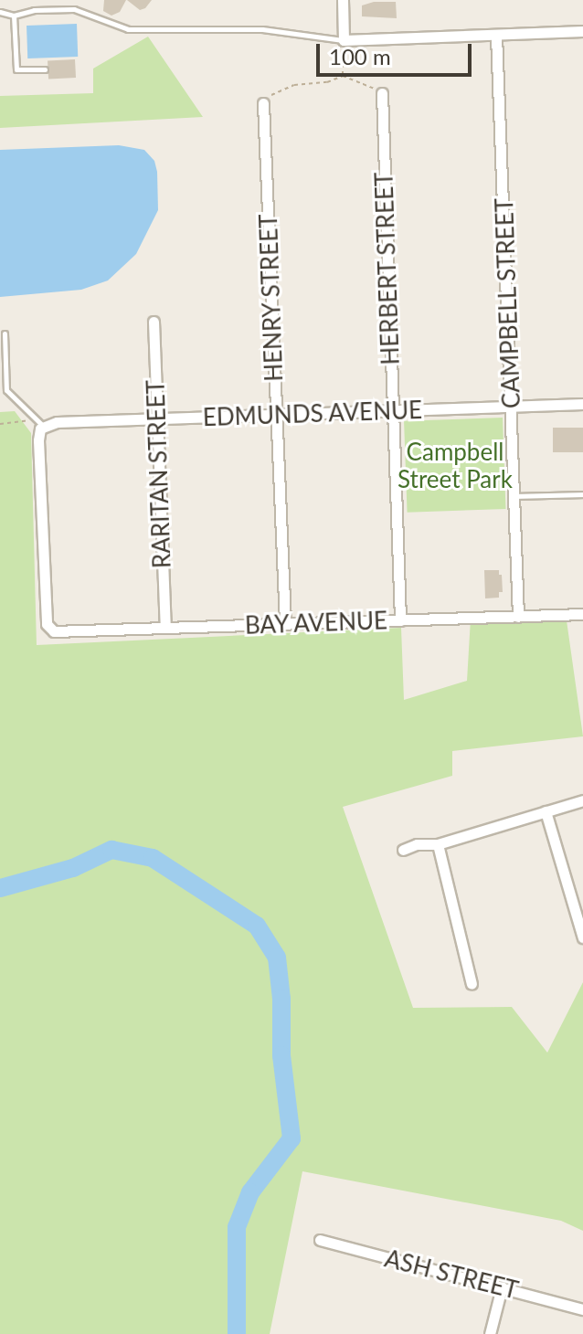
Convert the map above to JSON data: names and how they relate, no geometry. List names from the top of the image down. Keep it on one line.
{"streets":{"street":["HERBERT STREET","HENRY STREET","CAMPBELL STREET","EDMUNDS AVENUE","RARITAN STREET","BAY AVENUE","ASH STREET"]},"crossings":[["HERBERT STREET","EDMUNDS AVENUE"],["HERBERT STREET","BAY AVENUE"],["HENRY STREET","EDMUNDS AVENUE"],["HENRY STREET","BAY AVENUE"],["CAMPBELL STREET","EDMUNDS AVENUE"],["CAMPBELL STREET","BAY AVENUE"],["EDMUNDS AVENUE","RARITAN STREET"],["EDMUNDS AVENUE","BAY AVENUE"],["RARITAN STREET","BAY AVENUE"]],"parks":["Campbell Street Park"],"scale_bar":"100 m"}
